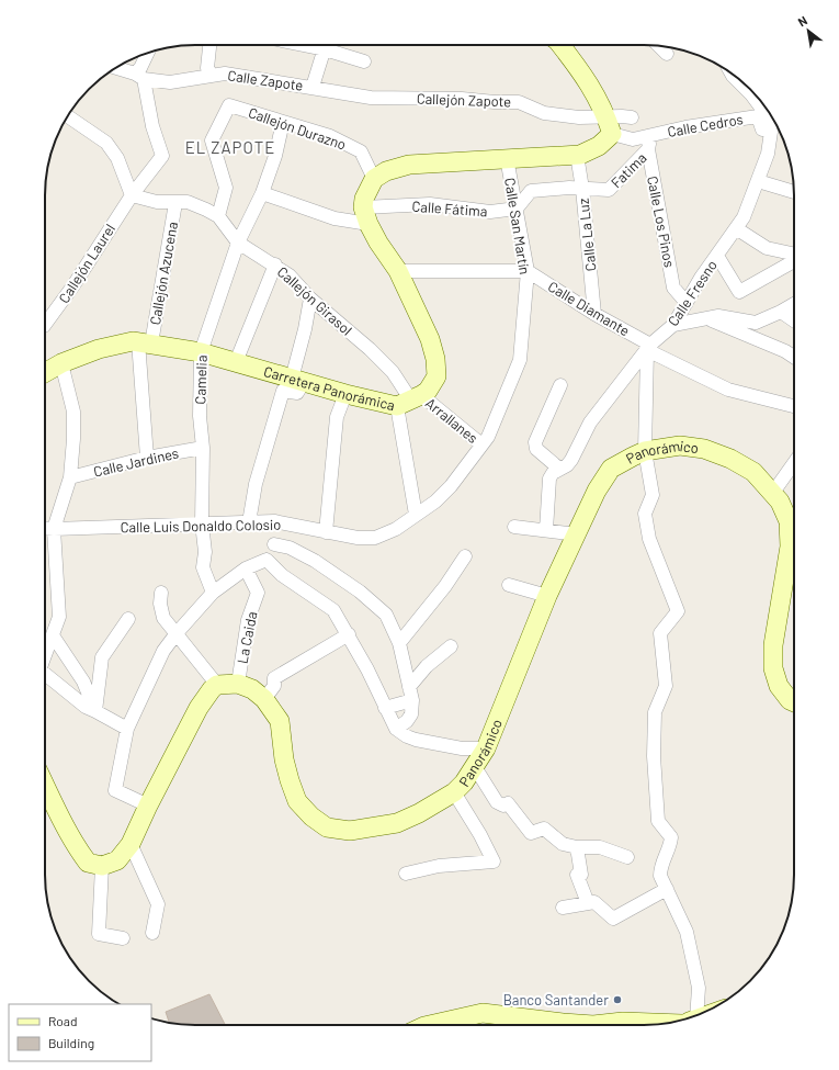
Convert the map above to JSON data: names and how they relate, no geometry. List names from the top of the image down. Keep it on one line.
{"streets":{"street":["Calle Zapote","Callejón Zapote","Calle Cedros","Callejón Durazno","Fatima","Calle Fátima","Calle Los Pinos","Calle San Martín","Calle La Luz","Callejón Laurel","Callejón Azucena","Calle Fresno","Callejón Girasol","Calle Diamante","Camelia","Carretera Panorámica","Arrallanes","Panorámico","Calle Jardines","Calle Luis Donaldo Colosio","La Caida"]},"crossings":[["Calle Zapote","Callejón Zapote"],["Callejón Zapote","Calle Cedros"],["Calle Cedros","Calle Los Pinos"],["Calle Cedros","Calle Fresno"],["Callejón Durazno","Callejón Girasol"],["Callejón Durazno","Camelia"],["Fatima","Calle Los Pinos"],["Fatima","Calle La Luz"],["Calle Fátima","Calle San Martín"],["Calle Fátima","Camelia"],["Calle Los Pinos","Calle Fresno"],["Calle San Martín","Calle Diamante"],["Calle San Martín","Arrallanes"],["Calle San Martín","Calle Luis Donaldo Colosio"],["Calle La Luz","Calle Diamante"],["Callejón Laurel","Callejón Girasol"],["Callejón Azucena","Callejón Girasol"],["Callejón Azucena","Carretera Panorámica"],["Callejón Azucena","Calle Jardines"],["Calle Fresno","Calle Diamante"],["Callejón Girasol","Camelia"],["Callejón Girasol","Carretera Panorámica"],["Callejón Girasol","Arrallanes"],["Camelia","Carretera Panorámica"],["Camelia","Calle Jardines"],["Camelia","Calle Luis Donaldo Colosio"],["Carretera Panorámica","Arrallanes"],["Arrallanes","Calle Luis Donaldo Colosio"],["Panorámico","La Caida"]],"districts":["EL ZAPOTE"],"places":["Banco Santander"],"legend":["Road","Building"],"north":"top left"}
